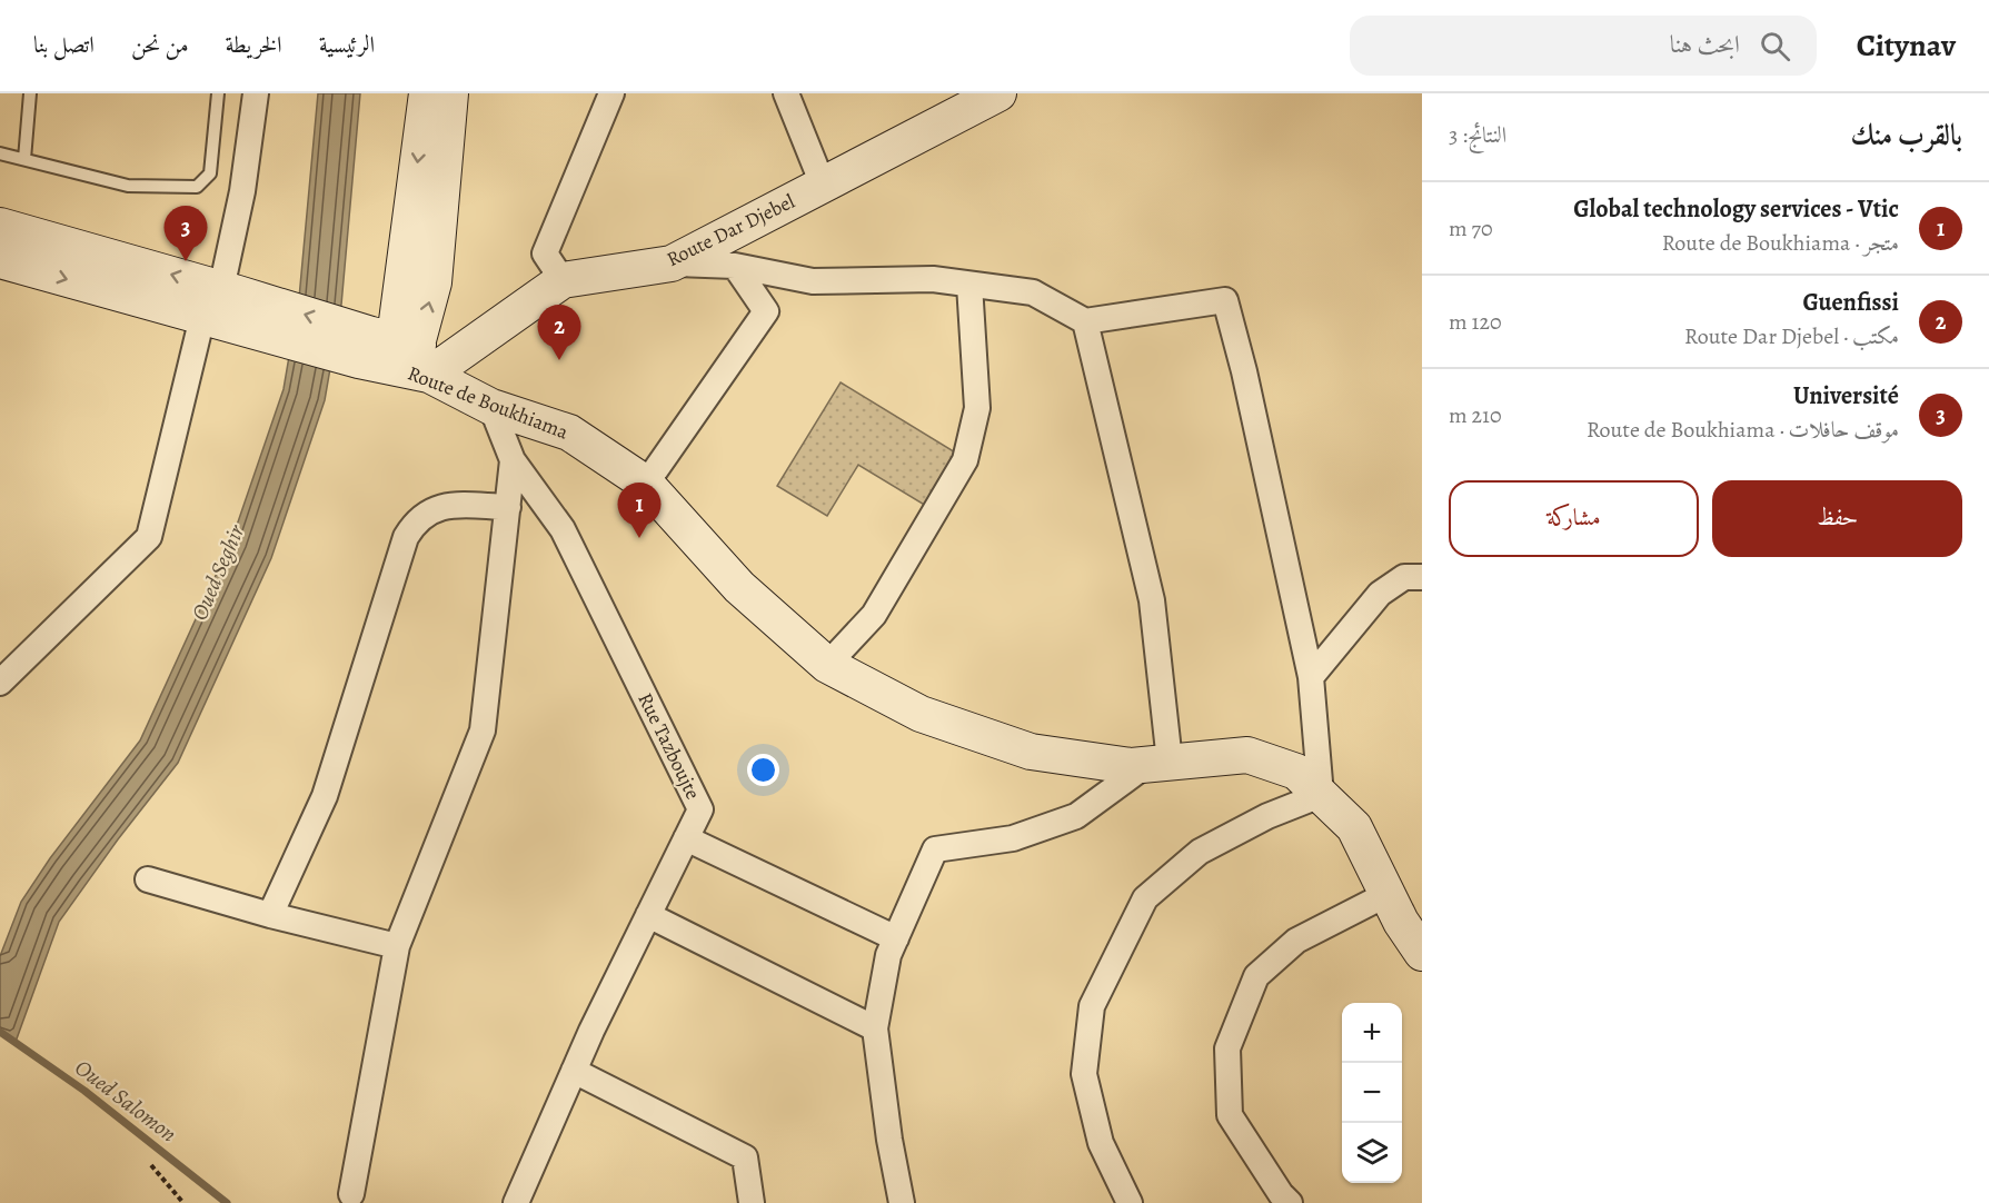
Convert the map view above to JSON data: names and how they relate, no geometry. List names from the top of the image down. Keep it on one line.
{"streets":{"street":["Route Dar Djebel","Route de Boukhiama","Rue Tazboujte"]},"crossings":[["Route Dar Djebel","Route de Boukhiama"],["Route de Boukhiama","Rue Tazboujte"]],"water":["Oued Seghir","Oued Salomon"],"page":{"header":"Citynav","search":"ابحث هنا","nav":["الرئيسية","الخريطة","من نحن","اتصل بنا"],"heading":["بالقرب منك","النتائج: 3"],"list":[{"mark":"1","name":"Global technology services - Vtic","note":"متجر · Route de Boukhiama","value":"70 m"},{"mark":"2","name":"Guenfissi","note":"مكتب · Route Dar Djebel","value":"120 m"},{"mark":"3","name":"Université","note":"موقف حافلات · Route de Boukhiama","value":"210 m"}],"pins":["3","2","1"],"buttons":["حفظ","مشاركة"],"map_buttons":["+","−"]}}
